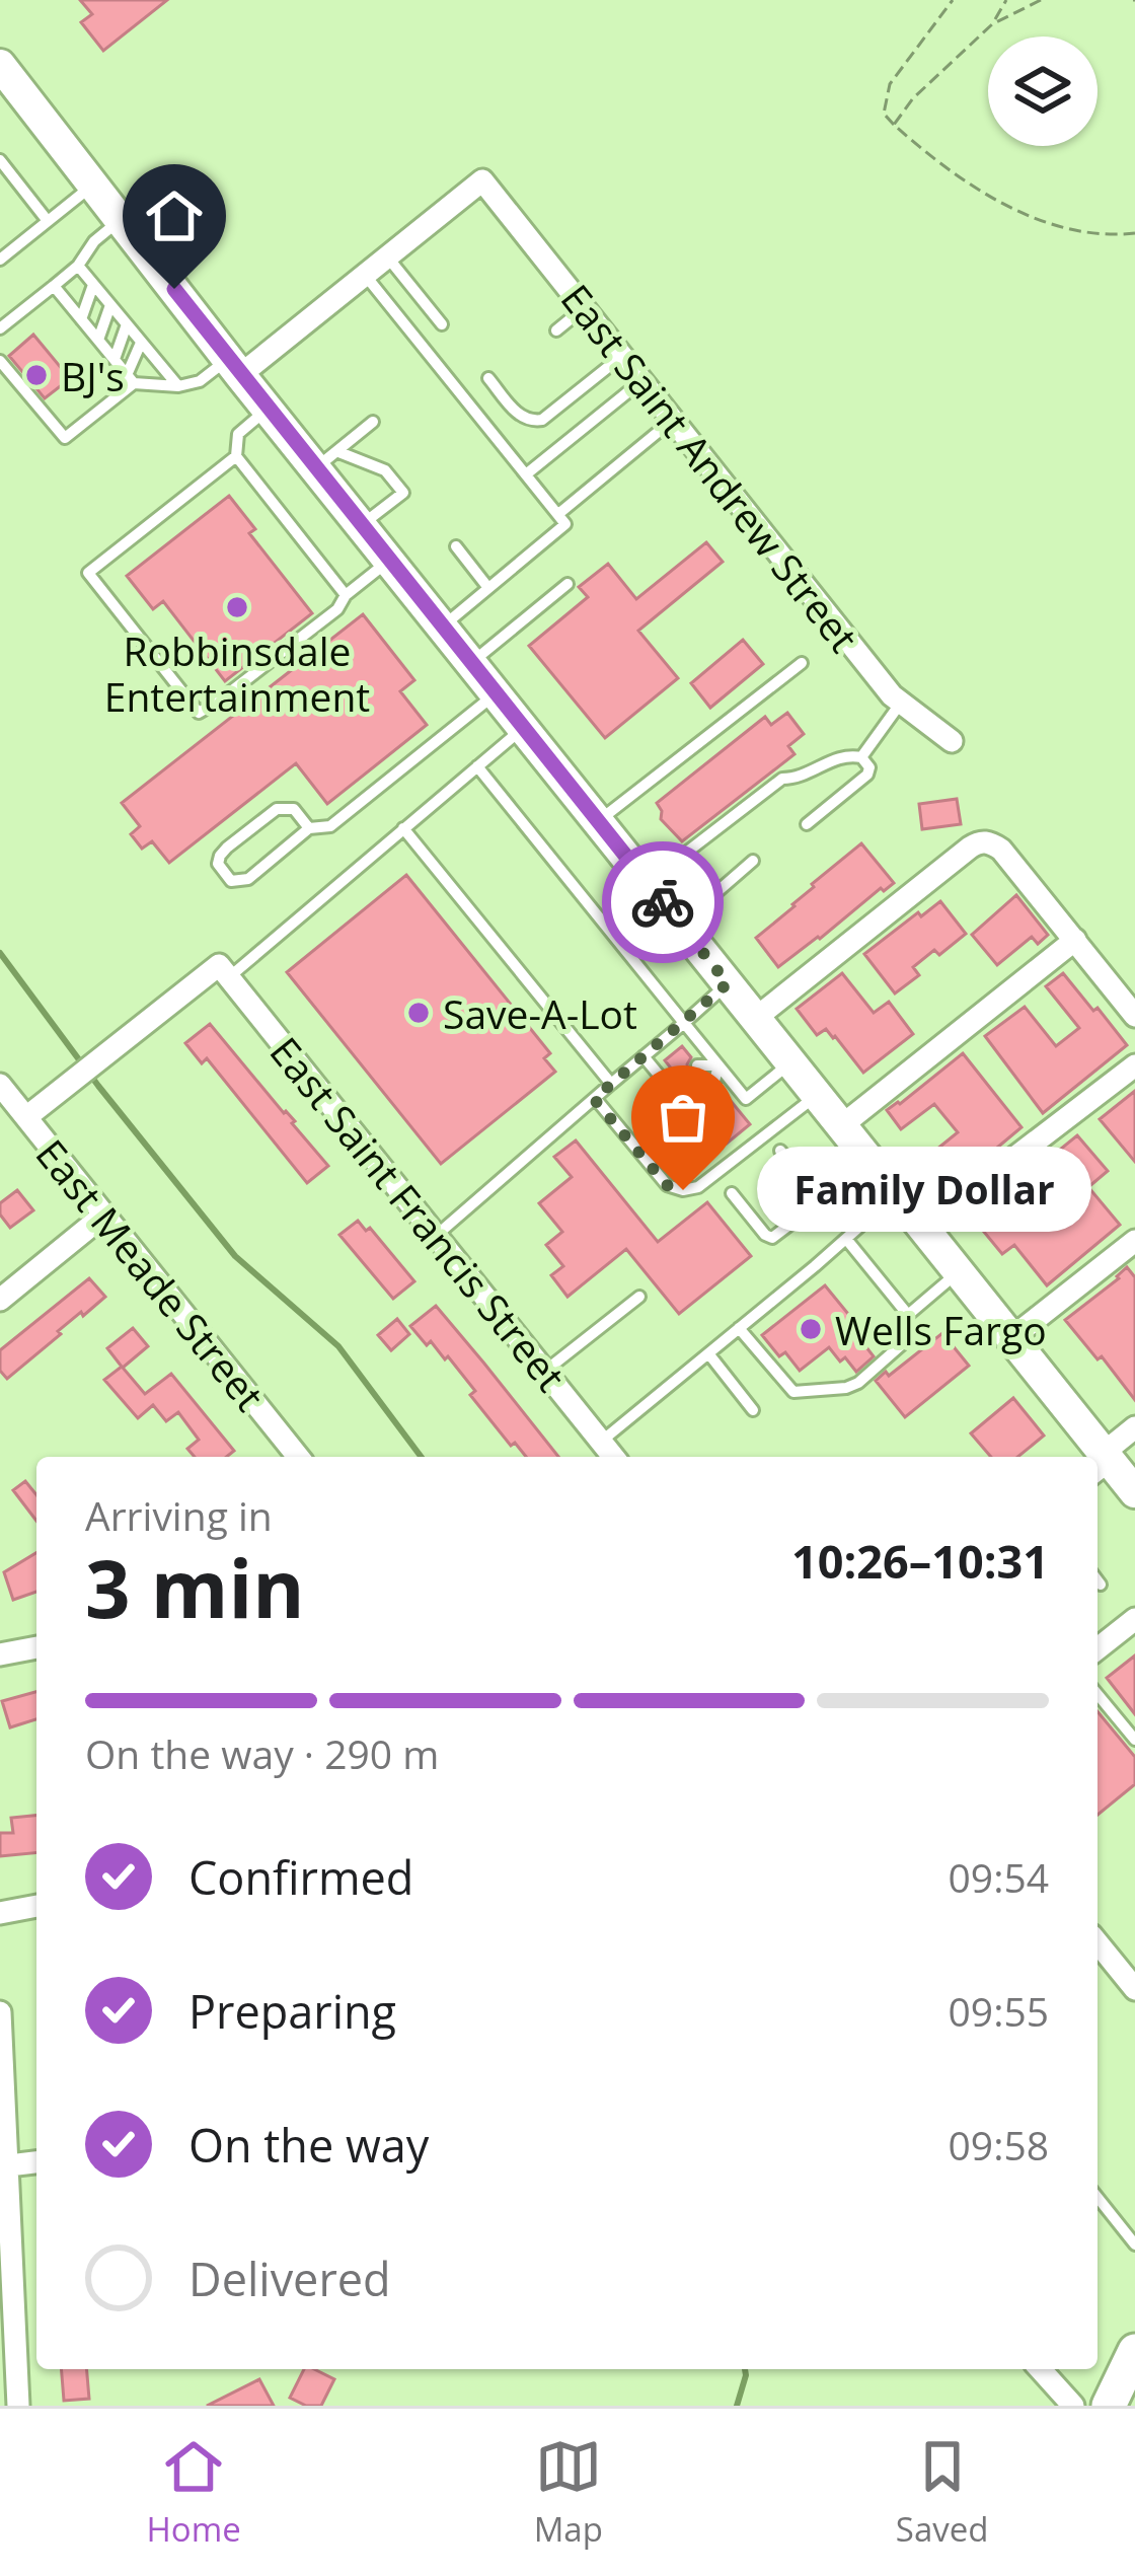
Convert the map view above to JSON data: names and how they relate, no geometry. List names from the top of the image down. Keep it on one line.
{"streets":{"street":["East Saint Andrew Street","East Saint Francis Street","East Meade Street"]},"places":["BJ's","Robbinsdale Entertainment","Save-A-Lot","Family Dollar","Wells Fargo"],"page":{"bubble":"Family Dollar","heading":["3 min","Arriving in","10:26–10:31"],"bar":"On the way · 290 m","list":[["Confirmed","09:54"],["Preparing","09:55"],["On the way","09:58"],"Delivered"],"tabs":["Home","Map","Saved"]}}
